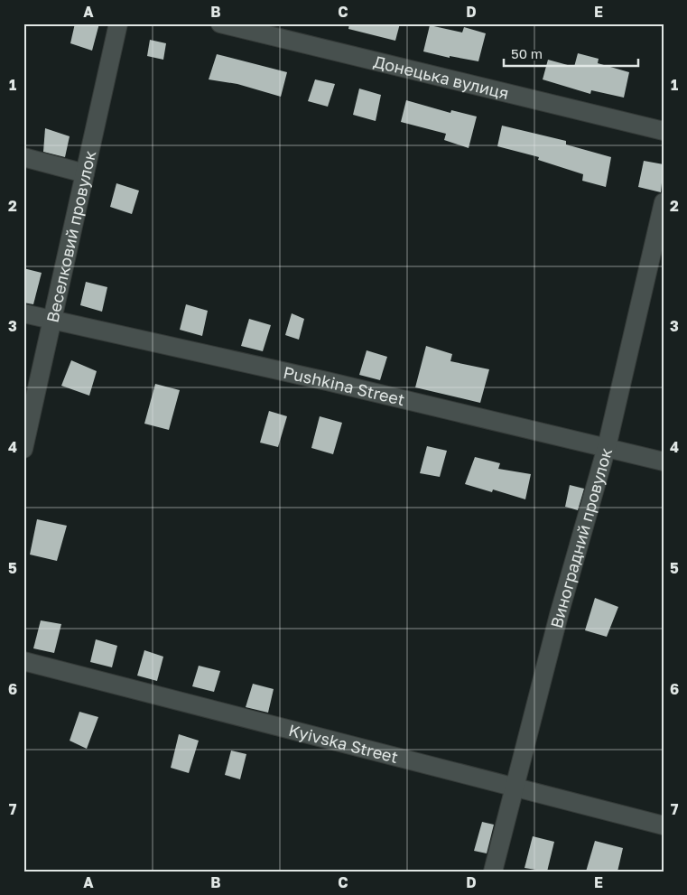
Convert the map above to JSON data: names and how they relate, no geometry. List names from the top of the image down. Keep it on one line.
{"streets":{"street":["Донецька вулиця","Веселковий провулок","Pushkina Street","Виноградний провулок","Kyivska Street"]},"crossings":[["Веселковий провулок","Pushkina Street"],["Pushkina Street","Виноградний провулок"],["Виноградний провулок","Kyivska Street"]],"scale_bar":"50 m","grid":{"columns":["A","B","C","D","E"],"rows":["1","2","3","4","5","6","7"]}}
